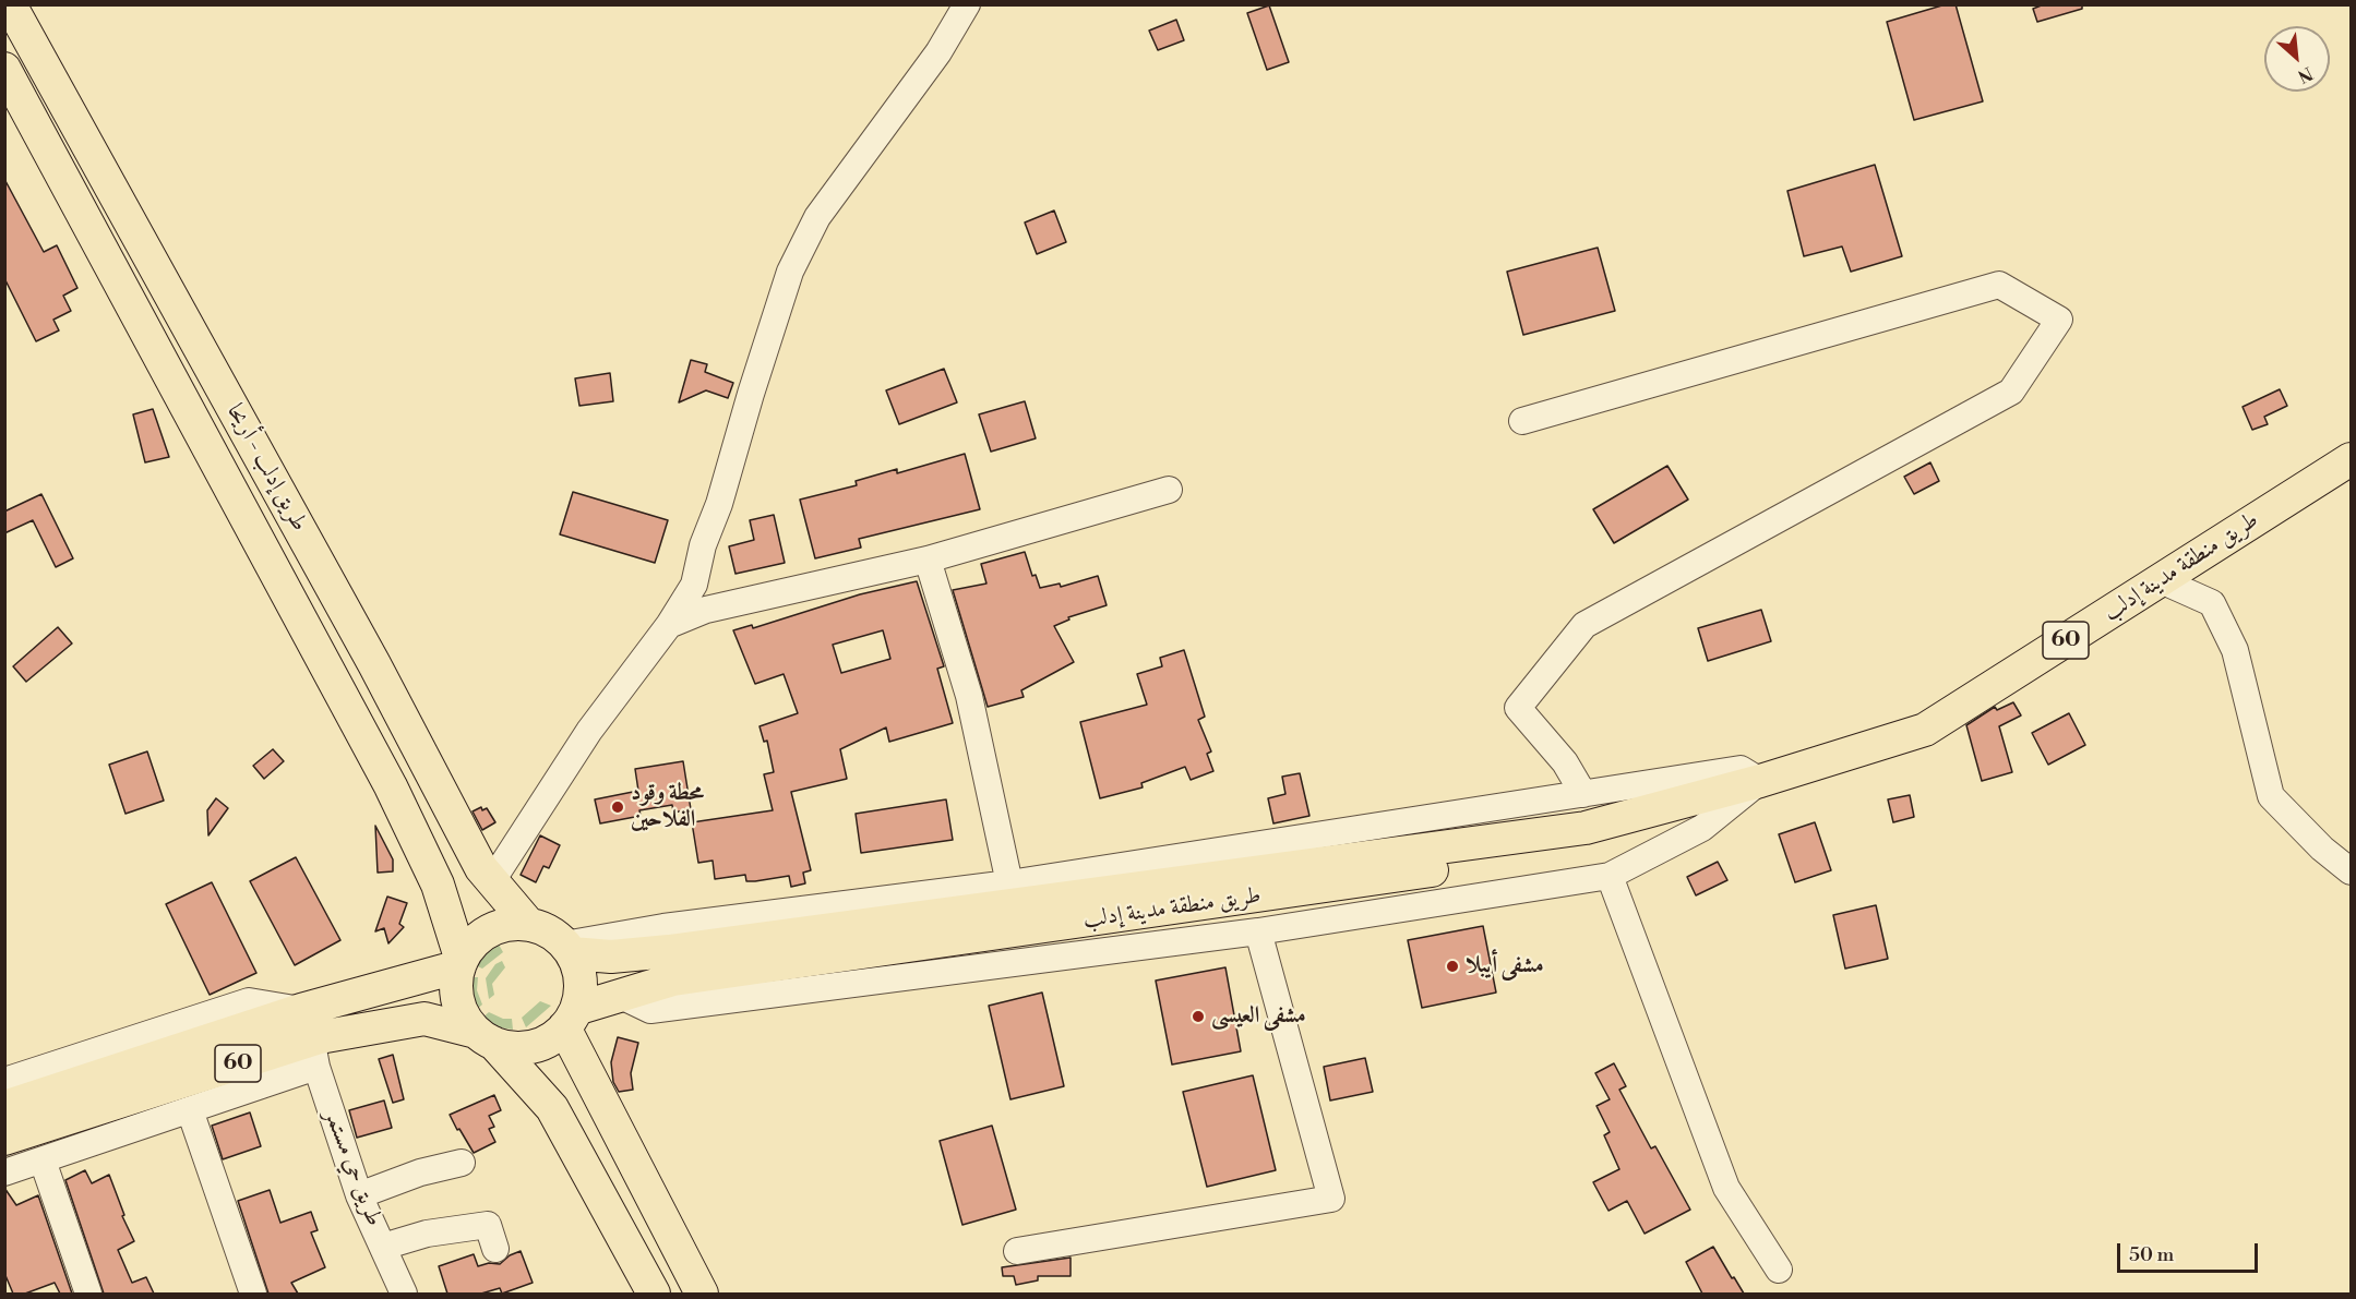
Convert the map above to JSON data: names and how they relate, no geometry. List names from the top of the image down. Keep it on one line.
{"streets":{"main road":["طريق إدلب - أريحا","طريق منطقة مدينة إدلب","60"],"street":["طريق حي مستمر"]},"crossings":[["طريق إدلب - أريحا","طريق منطقة مدينة إدلب"],["طريق إدلب - أريحا","60"],["طريق منطقة مدينة إدلب","60"],["60","طريق حي مستمر"]],"places":["محطة وقود الفلاحين","مشفى أيبلا","مشفى العيسى"],"scale_bar":"50 m","north":"bottom right"}
